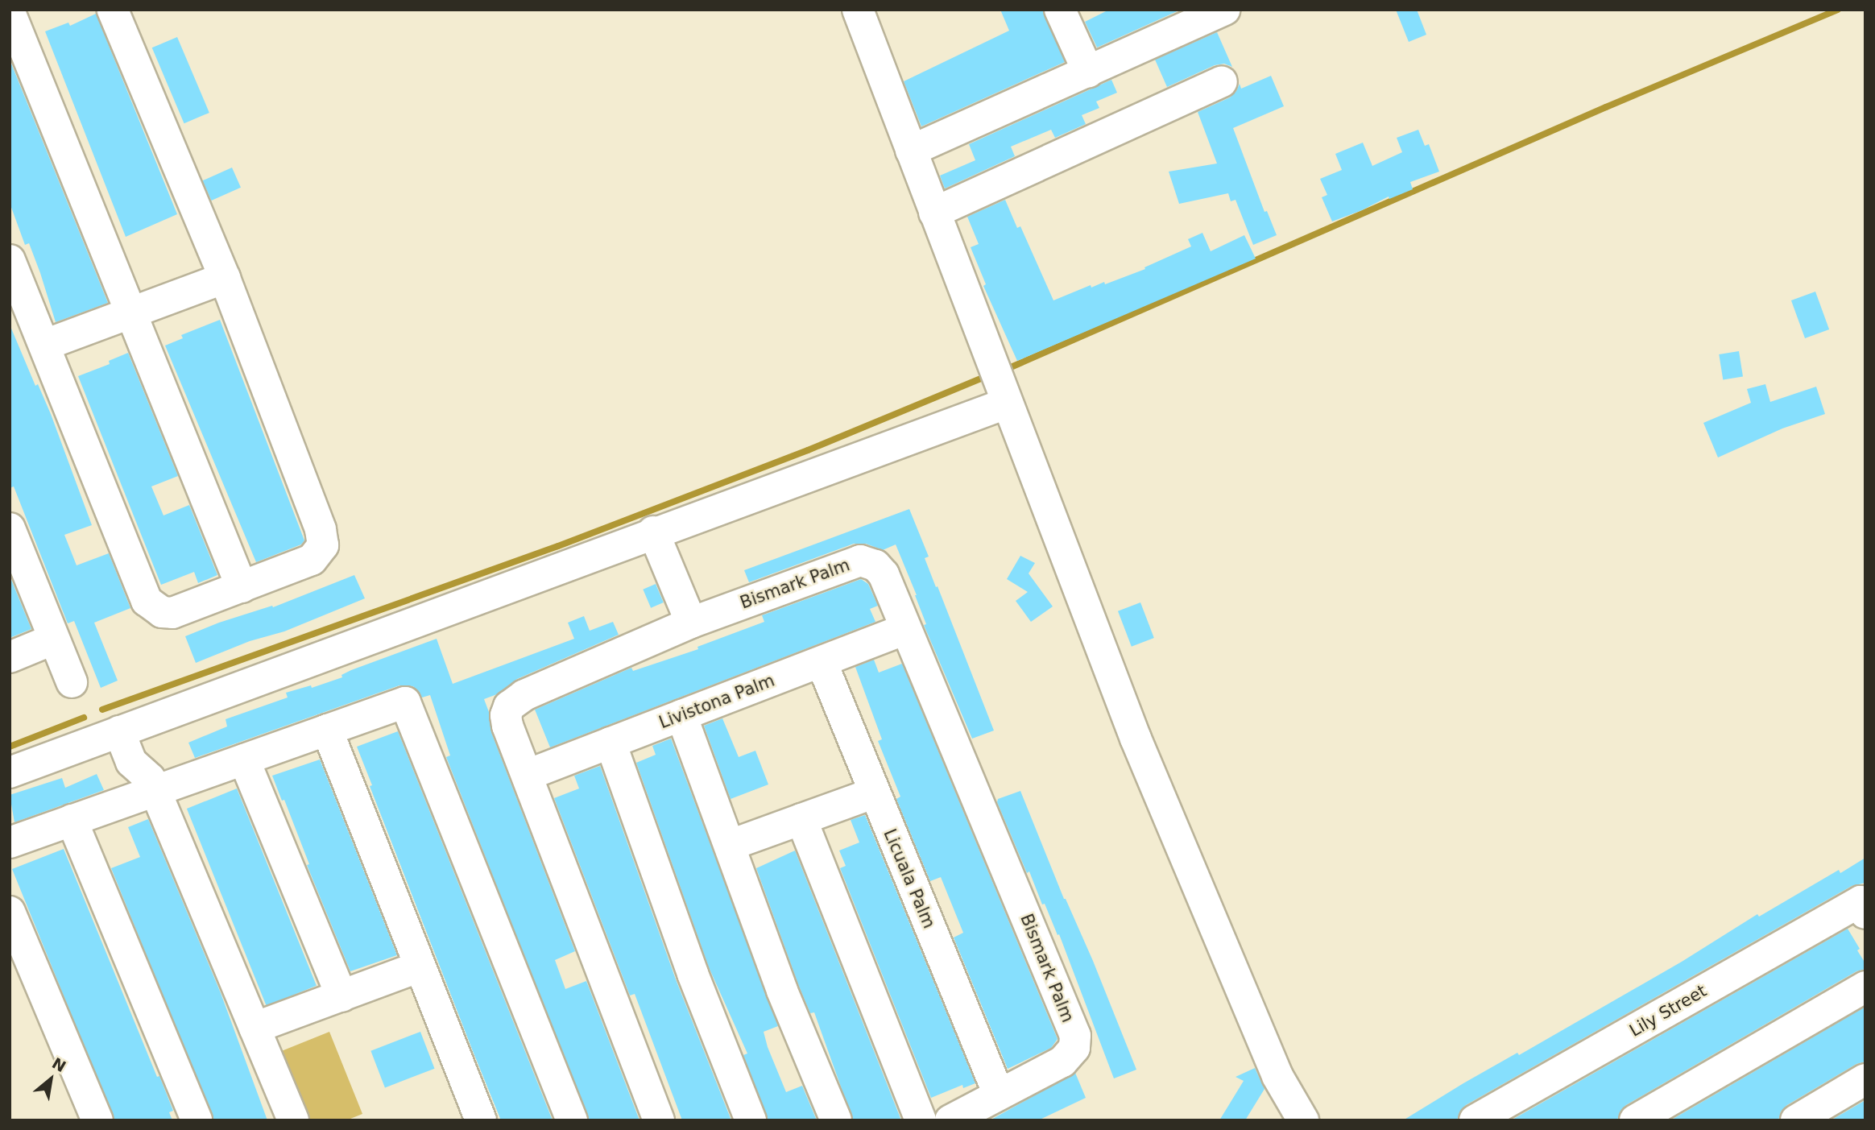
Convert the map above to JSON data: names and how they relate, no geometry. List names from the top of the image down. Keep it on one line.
{"streets":{"street":["Bismark Palm","Livistona Palm","Licuala Palm","Lily Street"]},"crossings":[["Bismark Palm","Livistona Palm"],["Bismark Palm","Licuala Palm"],["Livistona Palm","Licuala Palm"]],"north":"top right"}
